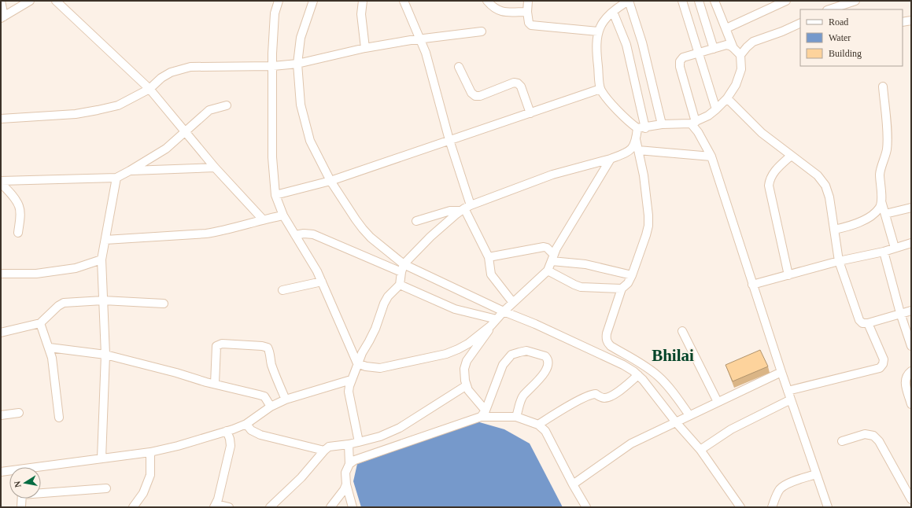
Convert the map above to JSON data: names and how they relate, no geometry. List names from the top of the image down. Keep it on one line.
{"districts":["Bhilai"],"legend":["Road","Water","Building"],"north":"left"}
